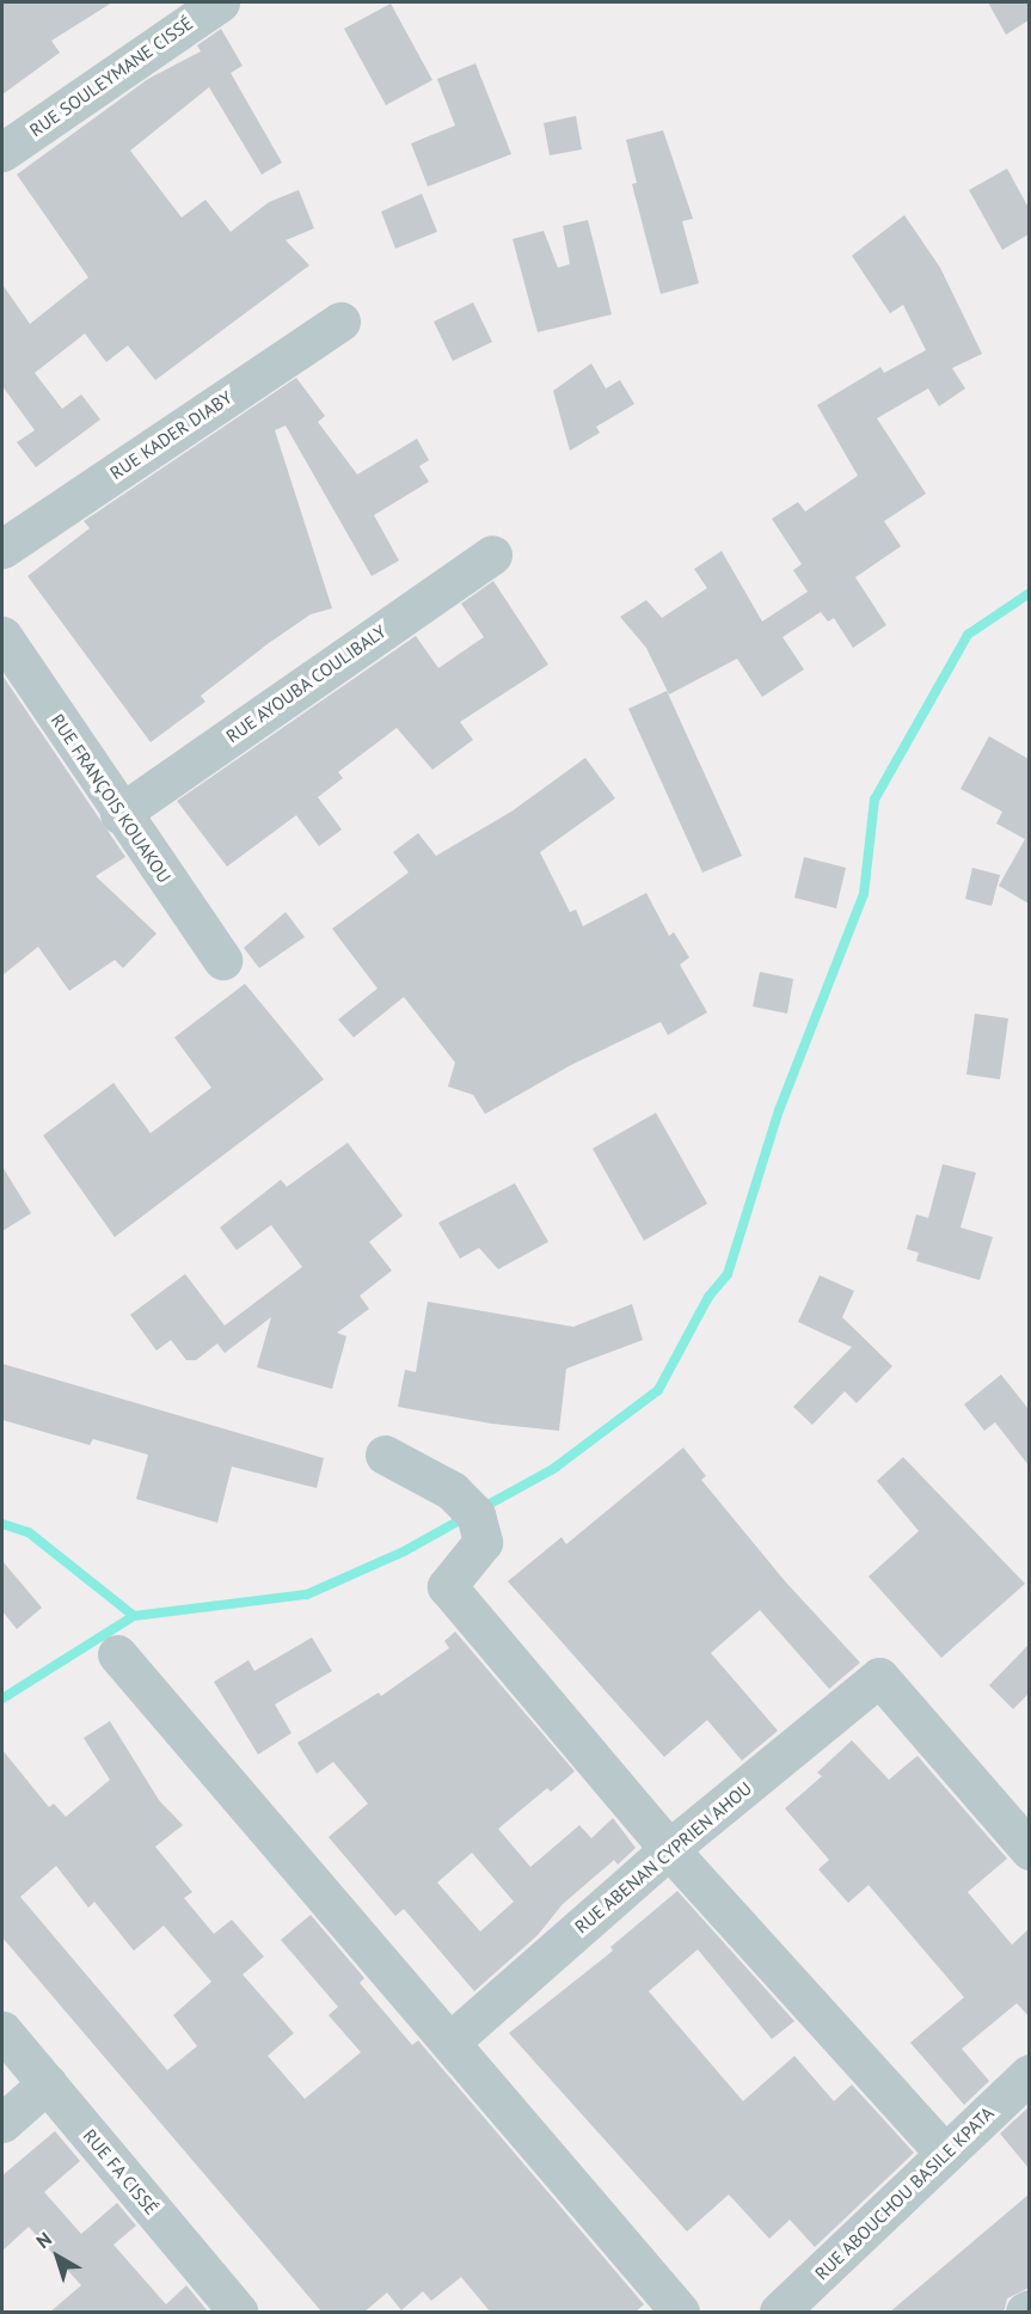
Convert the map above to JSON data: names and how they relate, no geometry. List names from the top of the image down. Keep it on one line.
{"streets":{"street":["RUE SOULEYMANE CISSÉ","RUE KADER DIABY","RUE AYOUBA COULIBALY","RUE FRANÇOIS KOUAKOU","RUE ABENAN CYPRIEN AHOU","RUE FA CISSÉ","RUE ABOUCHOU BASILE KPATA"]},"crossings":[["RUE AYOUBA COULIBALY","RUE FRANÇOIS KOUAKOU"]],"north":"top left"}
